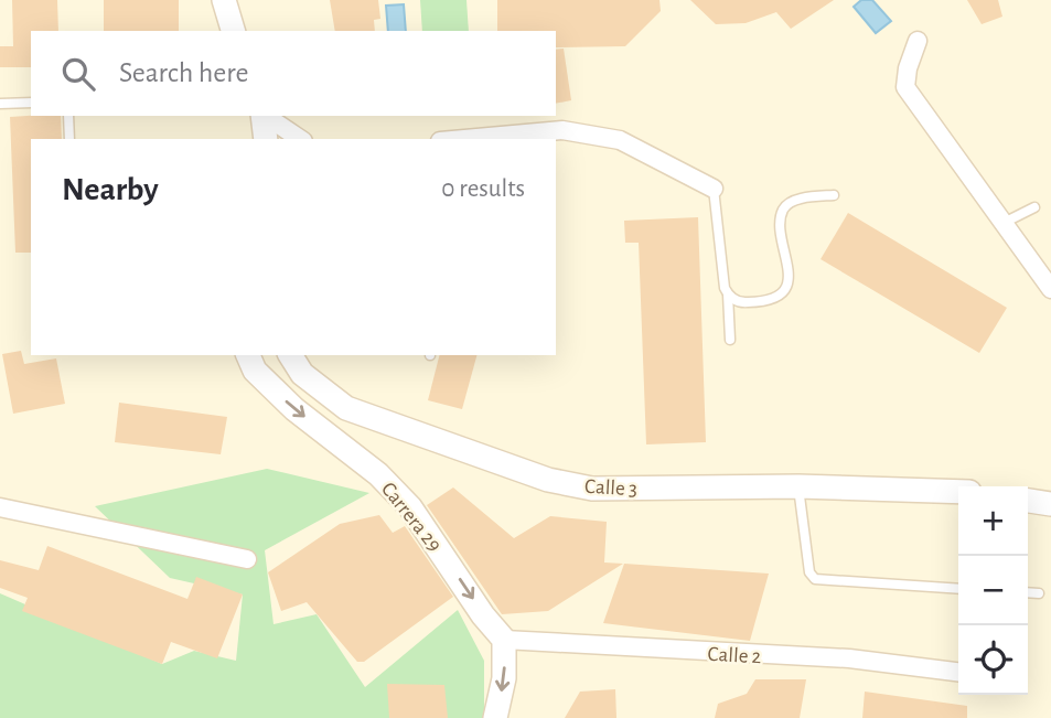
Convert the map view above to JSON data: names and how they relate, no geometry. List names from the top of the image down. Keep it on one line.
{"streets":{"street":["Calle 3","Carrera 29","Calle 2"]},"crossings":[["Carrera 29","Calle 2"]],"one_way":["Carrera 29"],"page":{"search":"Search here","heading":["Nearby","0 results"],"map_buttons":["+","−"]}}
